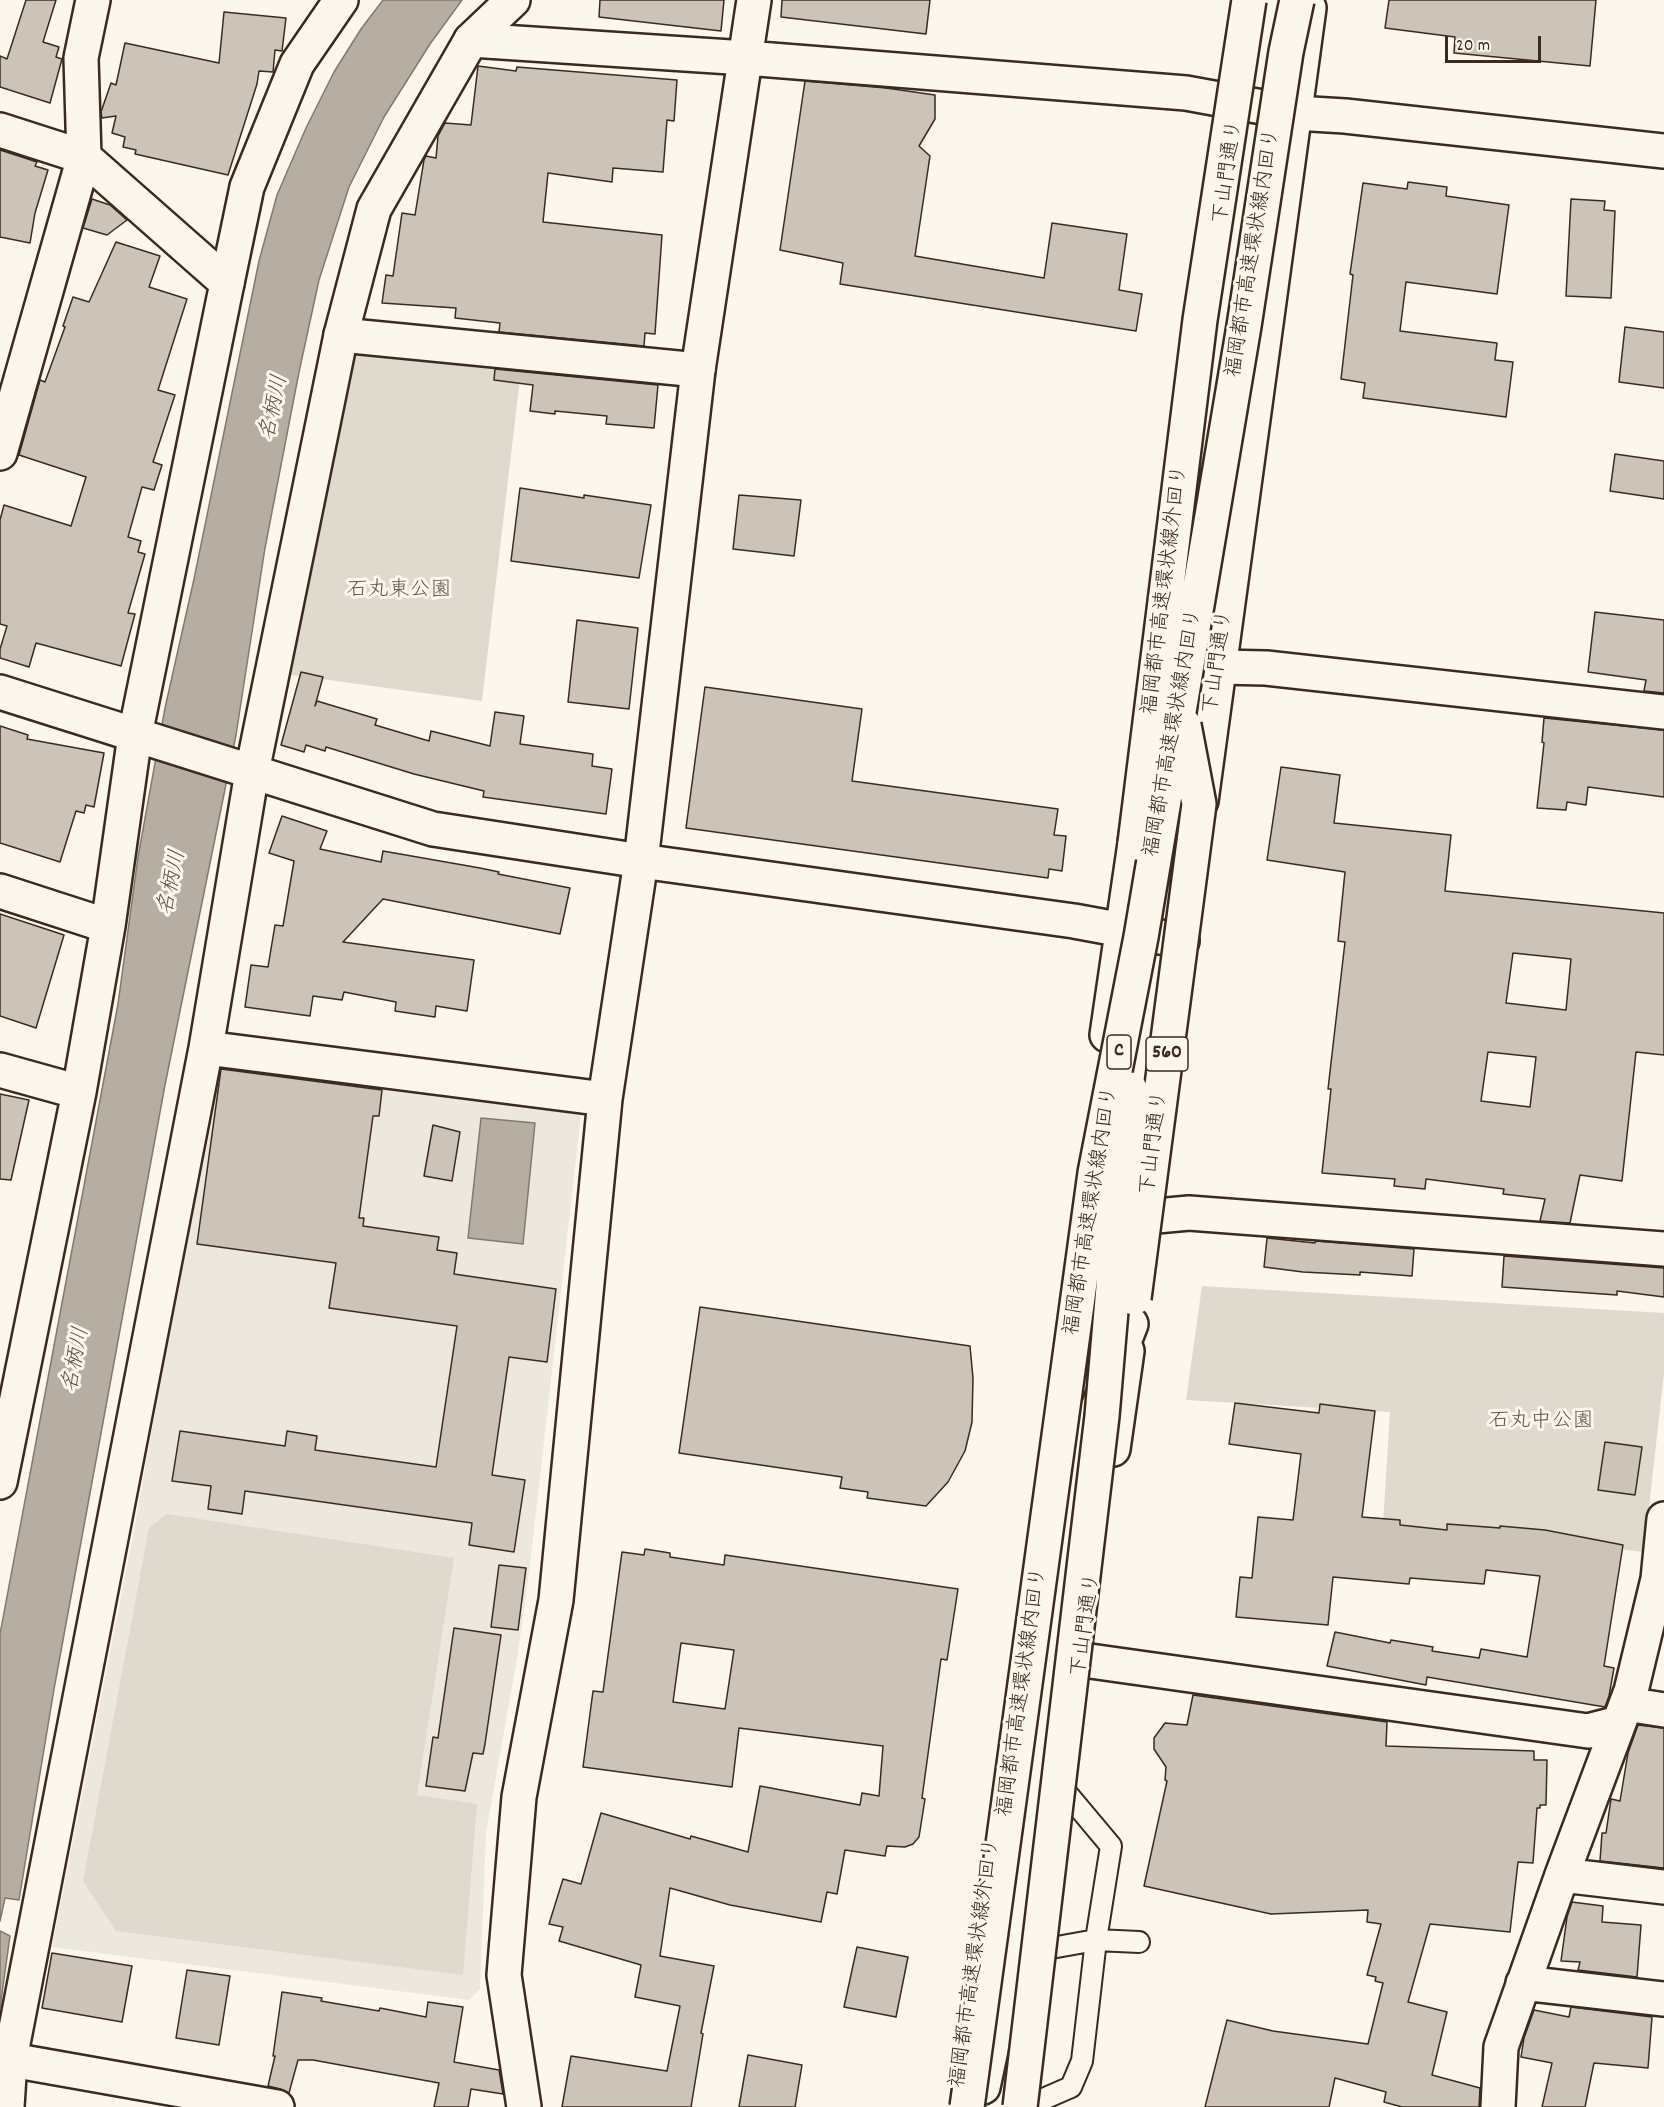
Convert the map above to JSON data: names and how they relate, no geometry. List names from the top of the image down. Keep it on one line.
{"streets":{"main road":["下山門通り","福岡都市高速環状線内回り","福岡都市高速環状線外回り","C","560"]},"crossings":[["下山門通り","福岡都市高速環状線内回り"],["下山門通り","福岡都市高速環状線外回り"],["福岡都市高速環状線内回り","福岡都市高速環状線外回り"]],"water":["名柄川"],"parks":["石丸東公園","石丸中公園"],"scale_bar":"20 m"}
